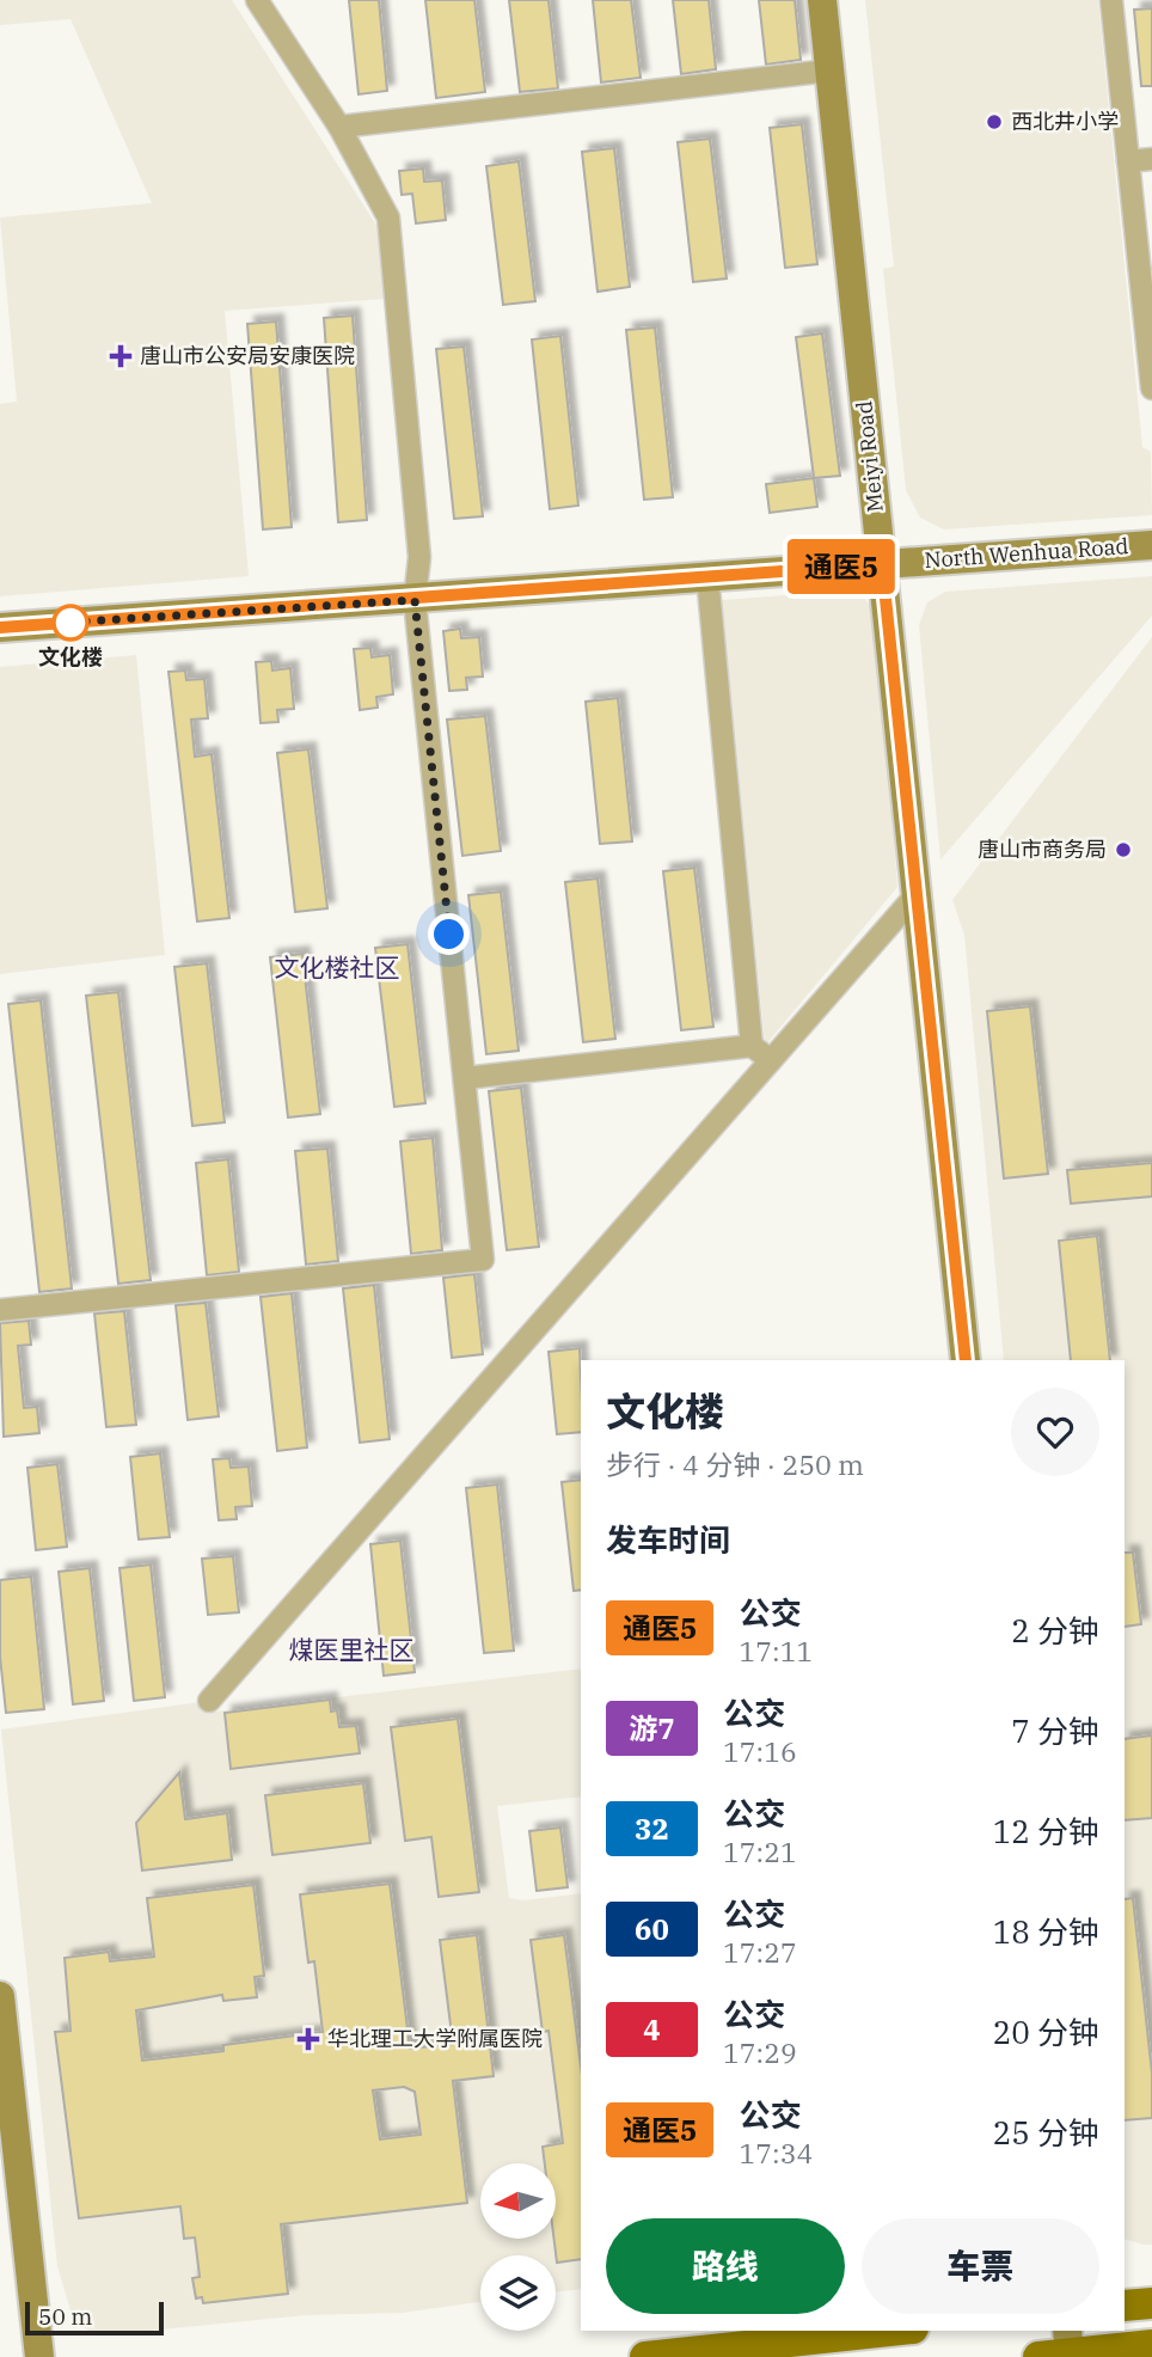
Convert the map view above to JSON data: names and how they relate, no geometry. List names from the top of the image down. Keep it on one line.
{"streets":{"street":["Meiyi Road","North Wenhua Road"]},"crossings":[["Meiyi Road","North Wenhua Road"]],"districts":["文化楼社区","煤医里社区"],"places":{"other":["西北井小学","文化楼","唐山市商务局"],"health":["唐山市公安局安康医院","华北理工大学附属医院"]},"lines":["bus line 通医5"],"scale_bar":"50 m","north":"left","page":{"on_map":"通医5","heading":[["文化楼","步行 · 4 分钟 · 250 m"],"发车时间"],"list":[{"mark":"通医5","name":"公交","note":"17:11","value":"2 分钟"},{"mark":"游7","name":"公交","note":"17:16","value":"7 分钟"},{"mark":"32","name":"公交","note":"17:21","value":"12 分钟"},{"mark":"60","name":"公交","note":"17:27","value":"18 分钟"},{"mark":"4","name":"公交","note":"17:29","value":"20 分钟"},{"mark":"通医5","name":"公交","note":"17:34","value":"25 分钟"}],"buttons":["路线","车票"],"scale":"50 m"}}
